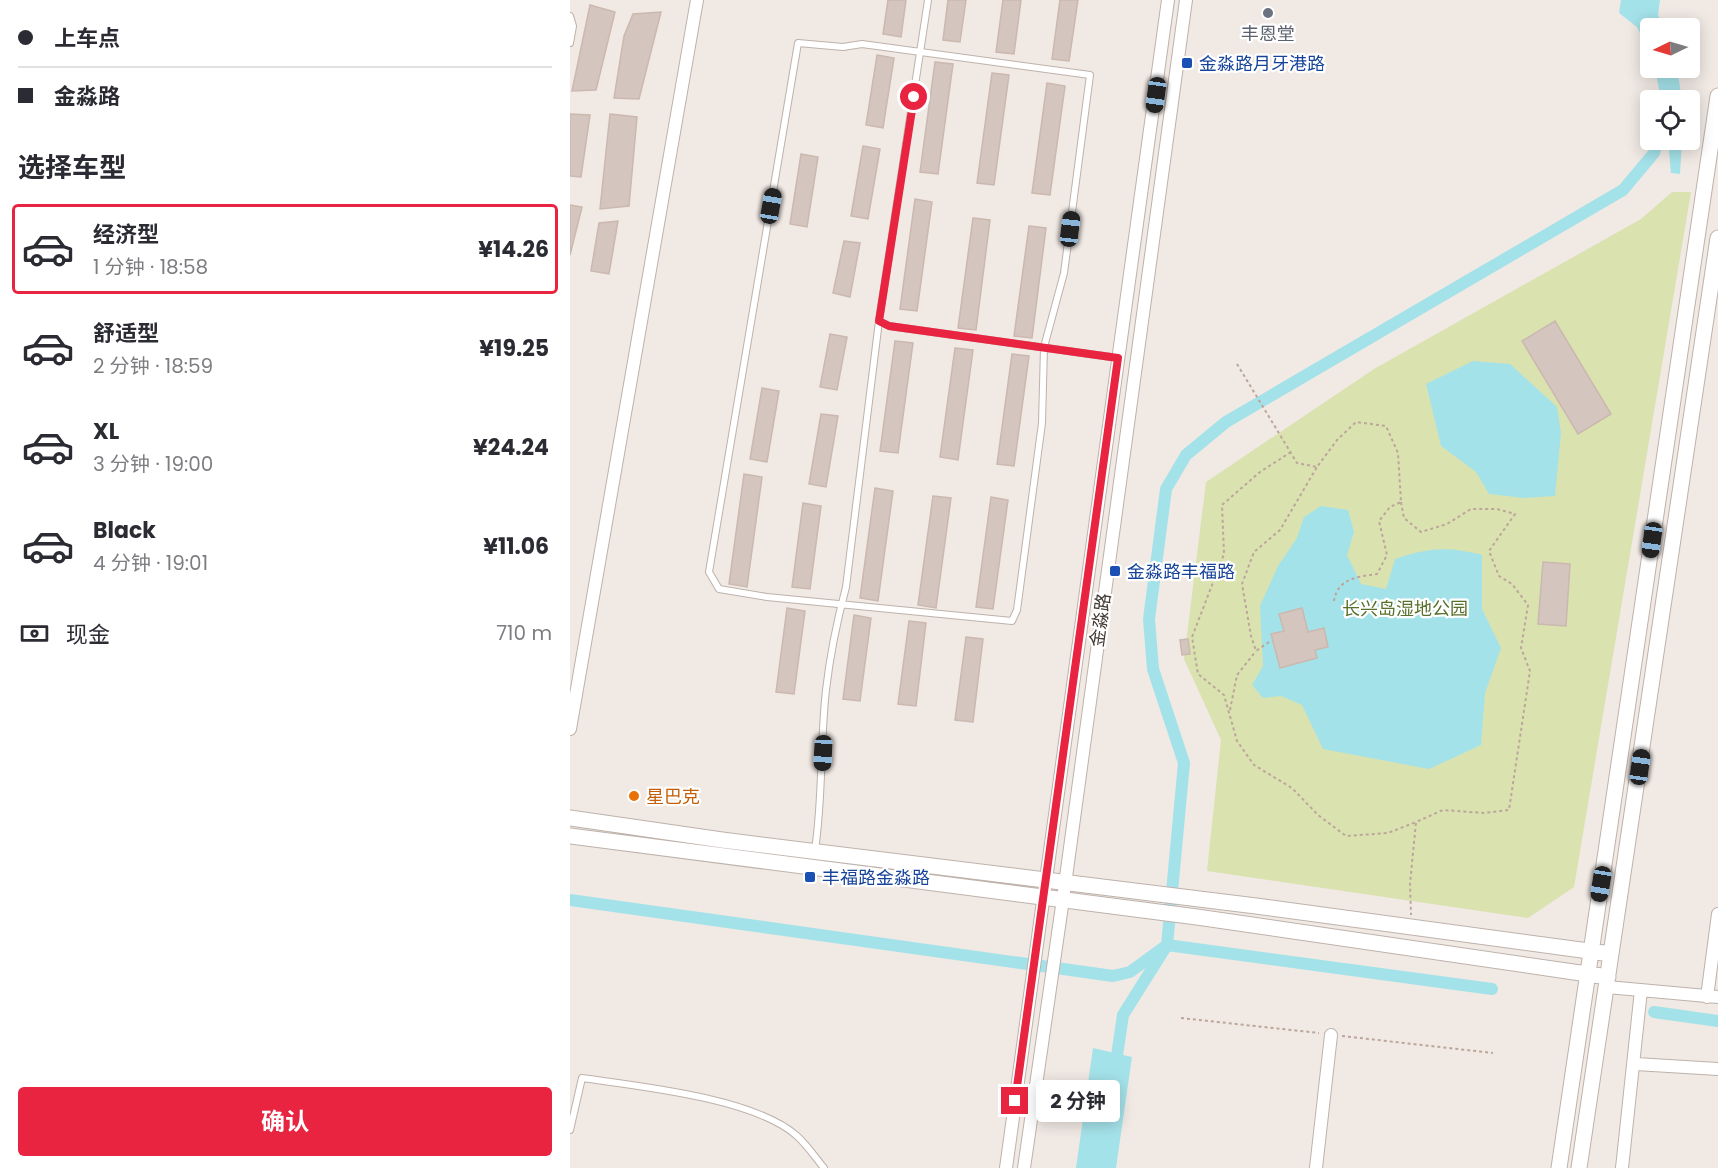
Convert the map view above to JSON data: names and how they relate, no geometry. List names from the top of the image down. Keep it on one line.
{"streets":{"street":["金淼路"]},"parks":["长兴岛湿地公园"],"places":{"other":["丰恩堂","星巴克"],"transit":["金淼路月牙港路","金淼路丰福路","丰福路金淼路"]},"north":"left","page":{"banner":["上车点","金淼路"],"heading":"选择车型","list":[{"name":"经济型","note":"1 分钟 · 18:58","value":"¥14.26"},{"name":"舒适型","note":"2 分钟 · 18:59","value":"¥19.25"},{"name":"XL","note":"3 分钟 · 19:00","value":"¥24.24"},{"name":"Black","note":"4 分钟 · 19:01","value":"¥11.06"}],"pay":["现金","710 m"],"buttons":"确认","bubble":"2 分钟"}}
